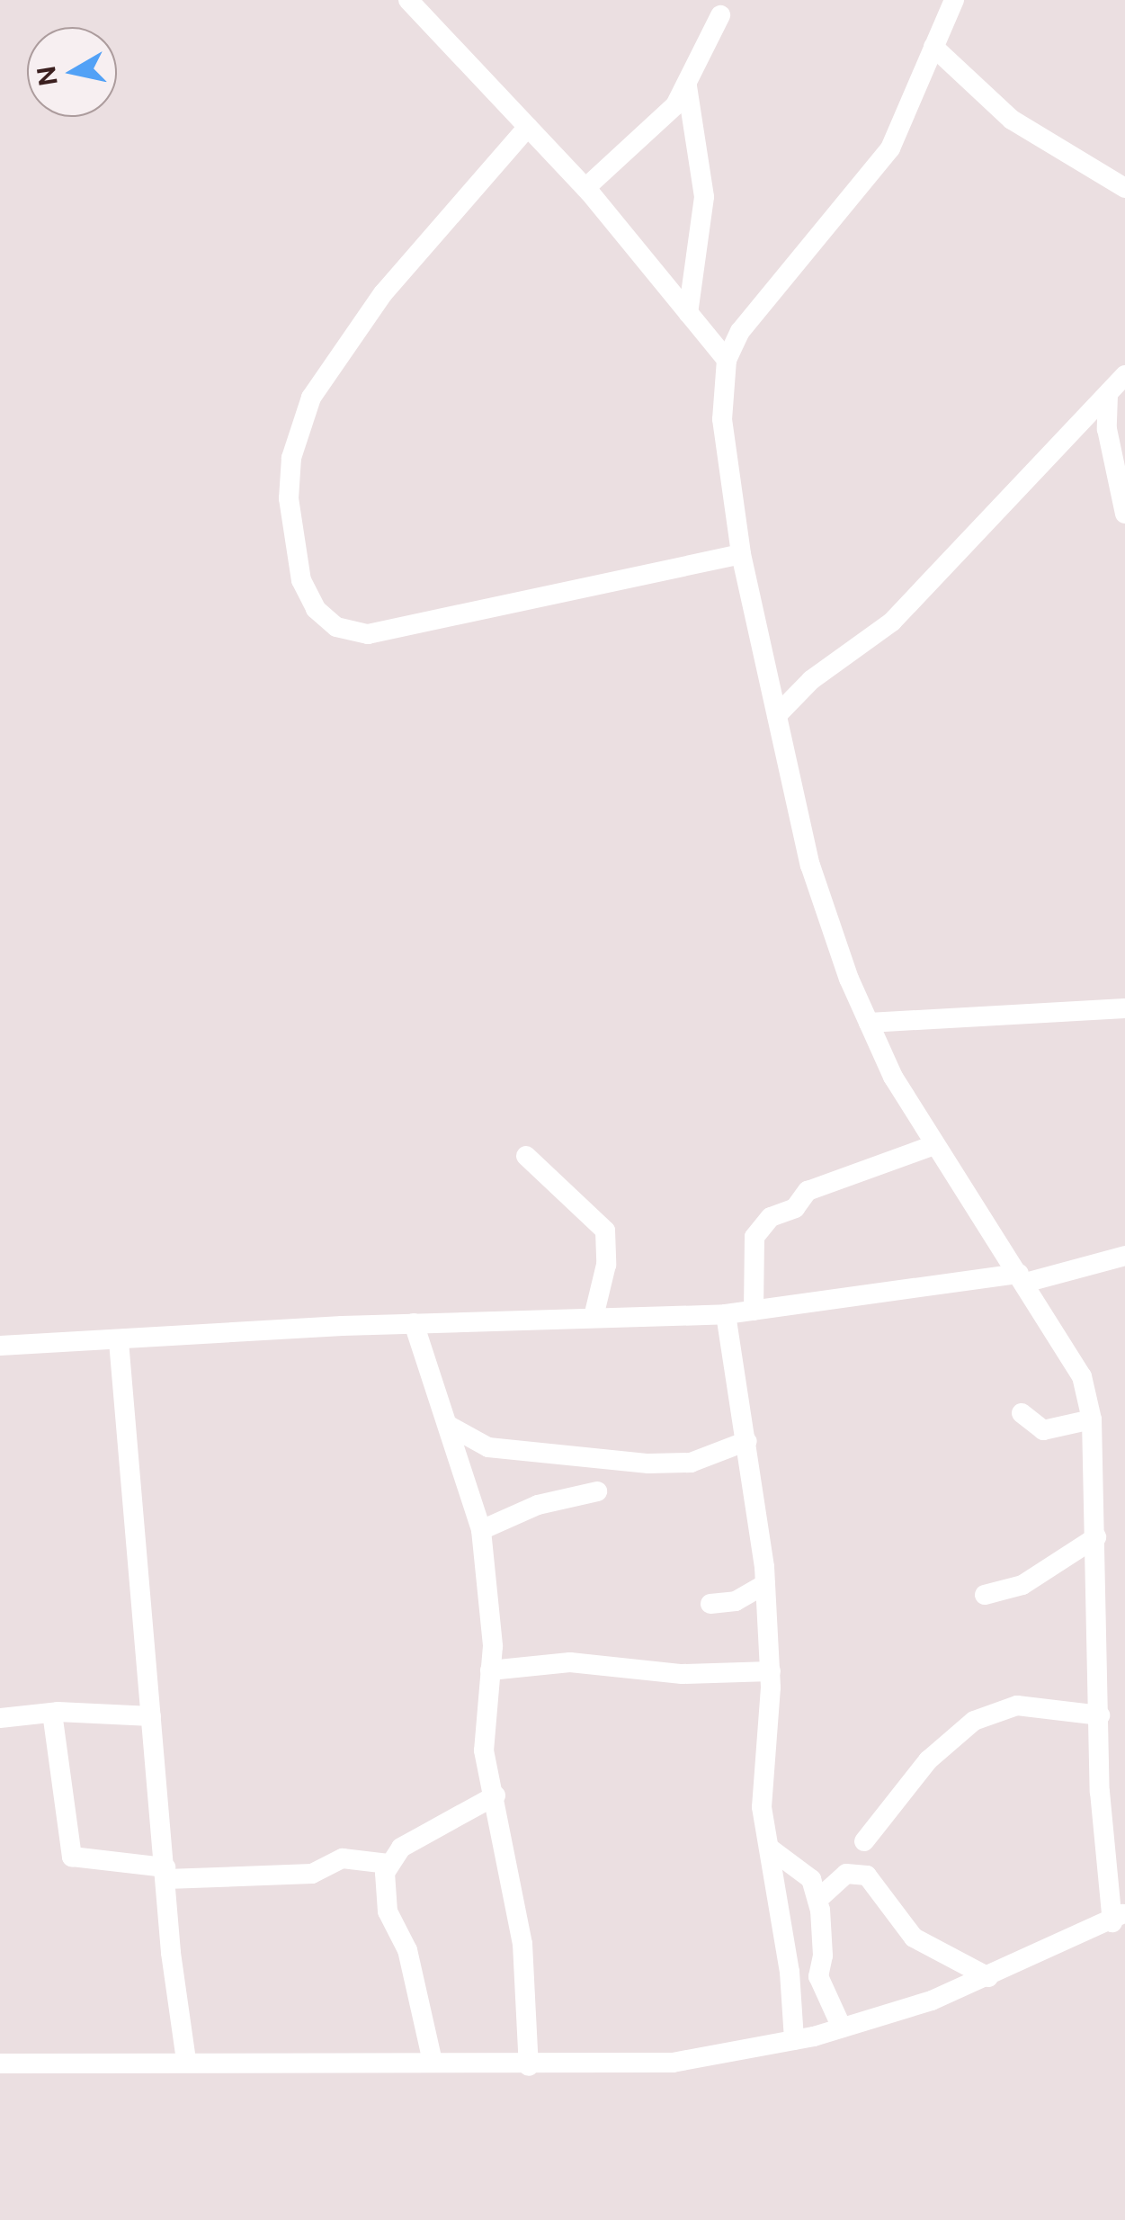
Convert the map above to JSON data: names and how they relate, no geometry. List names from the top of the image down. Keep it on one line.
{"north":"left"}
